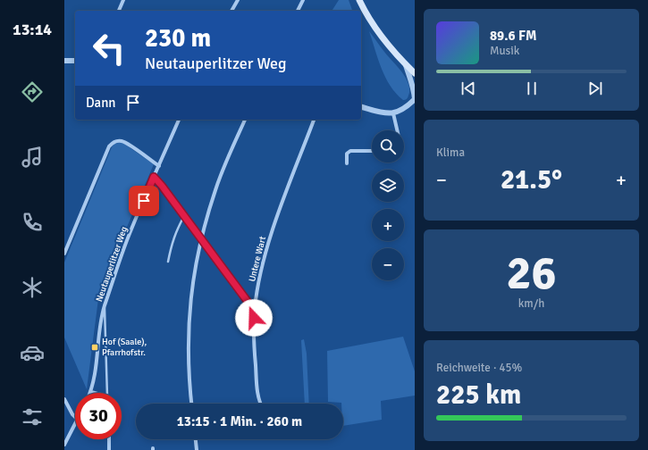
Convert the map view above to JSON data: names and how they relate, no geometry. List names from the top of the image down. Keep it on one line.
{"streets":{"street":["Untere Wart","Neutauperlitzer Weg"]},"places":{"transit":["Hof (Saale), Pfarrhofstr."]},"page":{"tabs":"13:14","turn":["230 m","Neutauperlitzer Weg"],"song":["89.6 FM","Musik"],"then":"Dann","tile":["Klima",["26","km/h"],["Reichweite · 45%","225 km"]],"map_buttons":["+","−"],"heat":["−","21.5°","+"],"limit":"30","trip":"13:15 · 1 Min. · 260 m"}}
